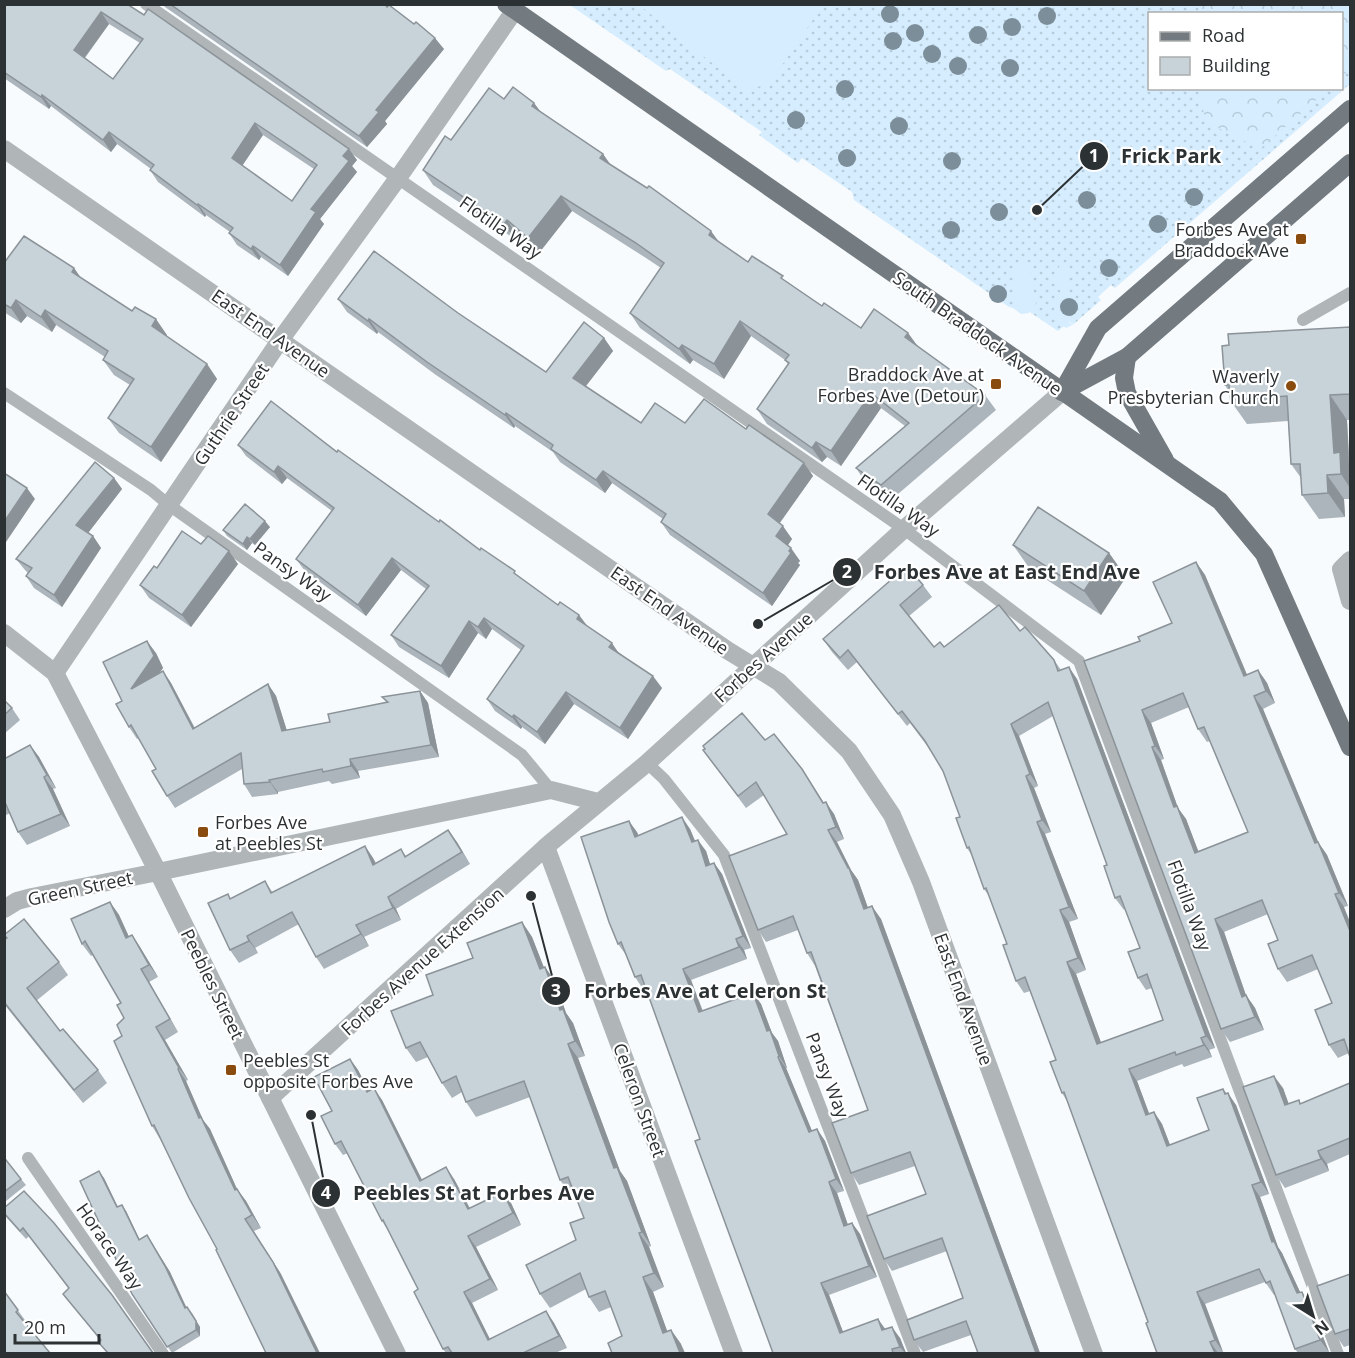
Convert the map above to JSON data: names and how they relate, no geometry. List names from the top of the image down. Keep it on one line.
{"streets":{"main road":["South Braddock Avenue","Forbes Avenue"],"street":["East End Avenue","Guthrie Street","Green Street","Forbes Avenue Extension","Peebles Street","Celeron Street"],"lane":["Flotilla Way","Pansy Way","Horace Way"]},"crossings":[["Flotilla Way","Guthrie Street"],["Flotilla Way","Forbes Avenue"],["East End Avenue","Guthrie Street"],["East End Avenue","Forbes Avenue"],["South Braddock Avenue","Guthrie Street"],["South Braddock Avenue","Forbes Avenue"],["Guthrie Street","Pansy Way"],["Guthrie Street","Peebles Street"],["Pansy Way","Forbes Avenue"],["Forbes Avenue","Forbes Avenue Extension"],["Forbes Avenue","Celeron Street"],["Green Street","Peebles Street"],["Forbes Avenue Extension","Peebles Street"],["Forbes Avenue Extension","Celeron Street"]],"places":{"other":["Frick Park","Waverly Presbyterian Church","Forbes Ave at East End Ave","Forbes Ave at Celeron St","Peebles St at Forbes Ave"],"transit":["Forbes Ave at Braddock Ave","Braddock Ave at Forbes Ave (Detour)","Forbes Ave at Peebles St","Peebles St opposite Forbes Ave"]},"legend":["Road","Building"],"scale_bar":"20 m","north":"bottom right"}
